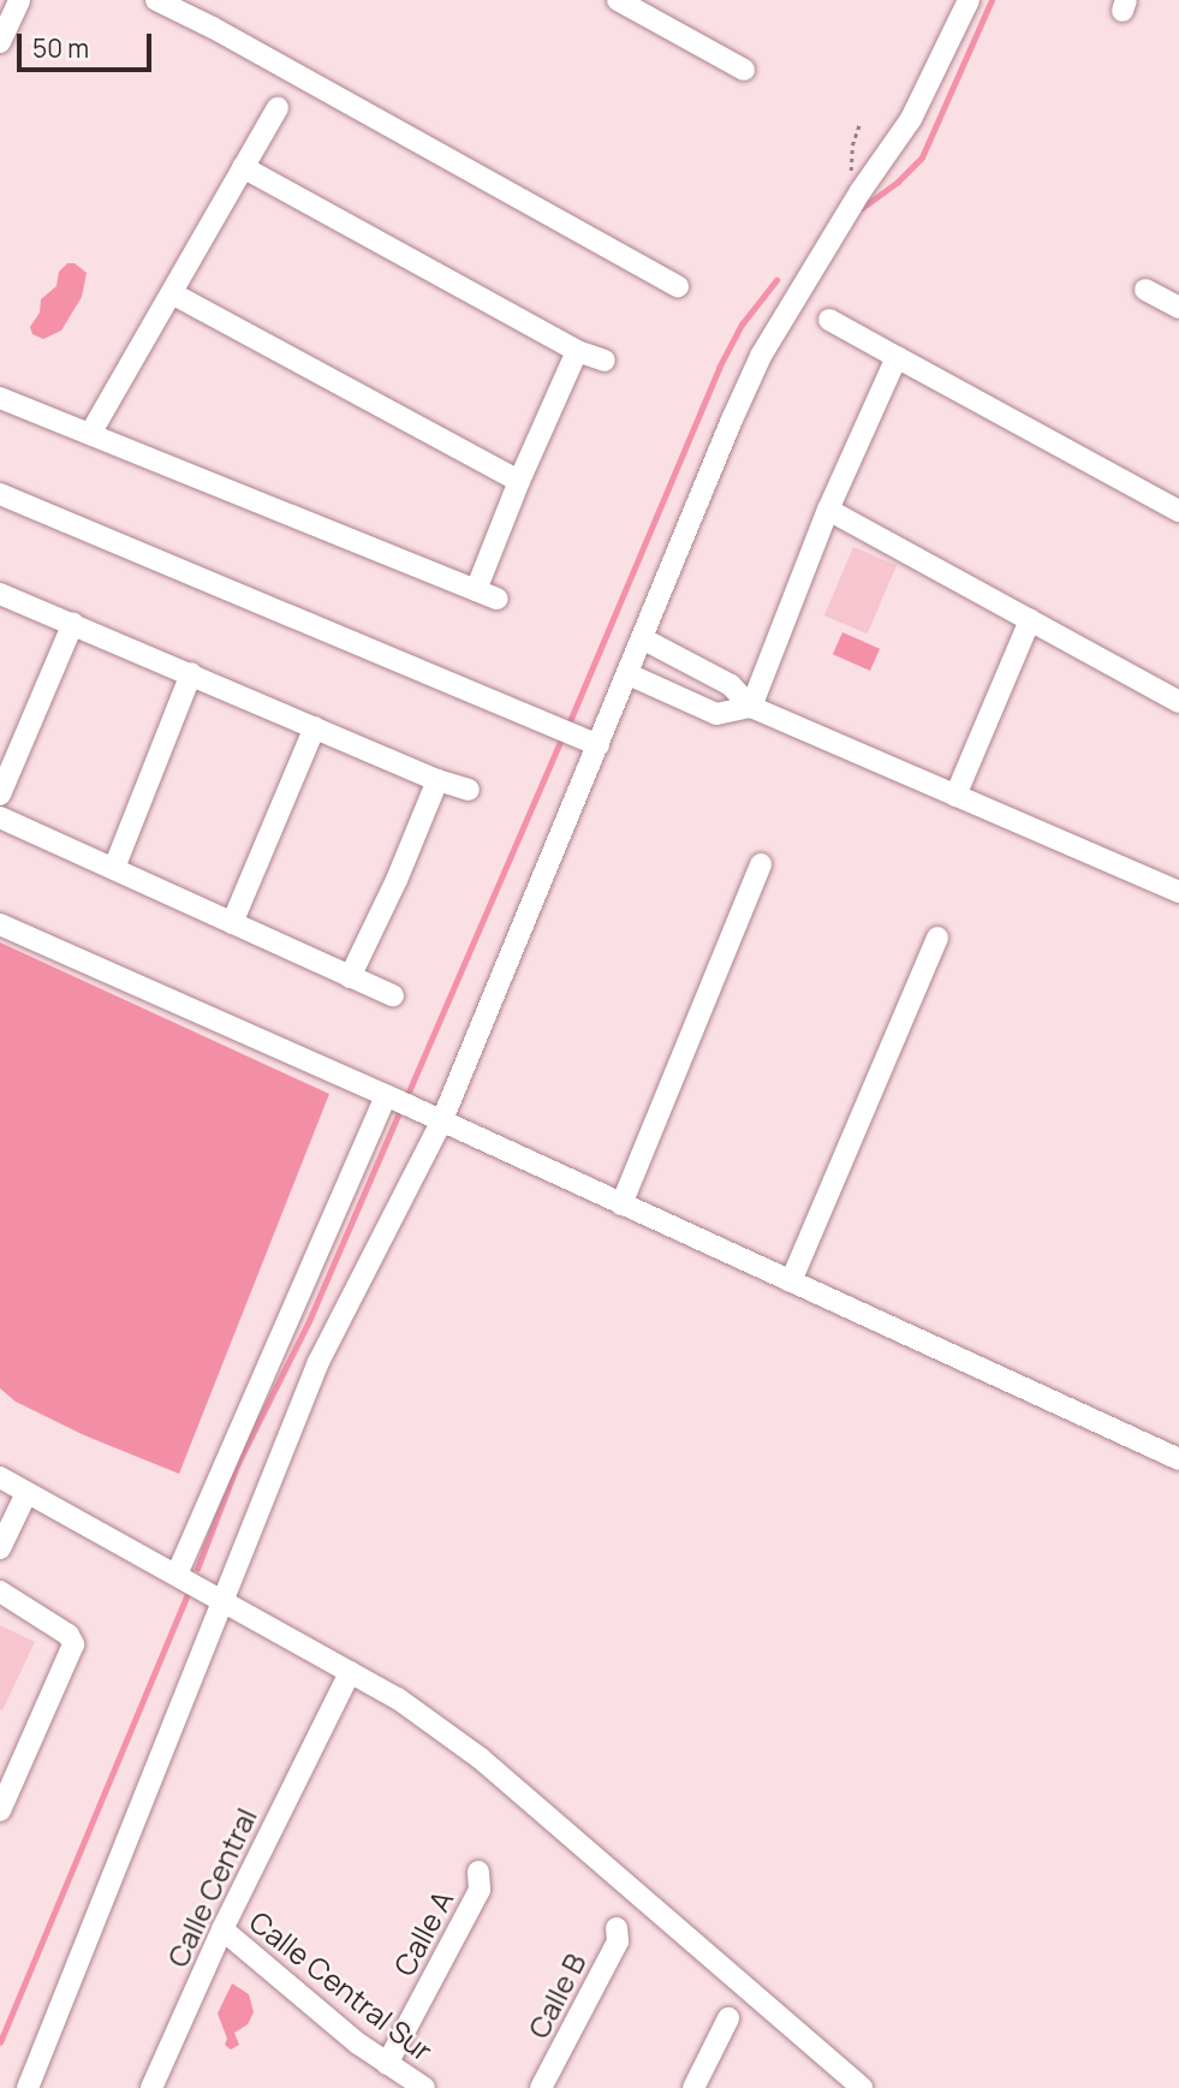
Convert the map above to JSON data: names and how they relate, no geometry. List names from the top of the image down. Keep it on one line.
{"streets":{"street":["Calle Central","Calle A","Calle Central Sur","Calle B"]},"crossings":[["Calle Central","Calle Central Sur"],["Calle A","Calle Central Sur"]],"scale_bar":"50 m"}
